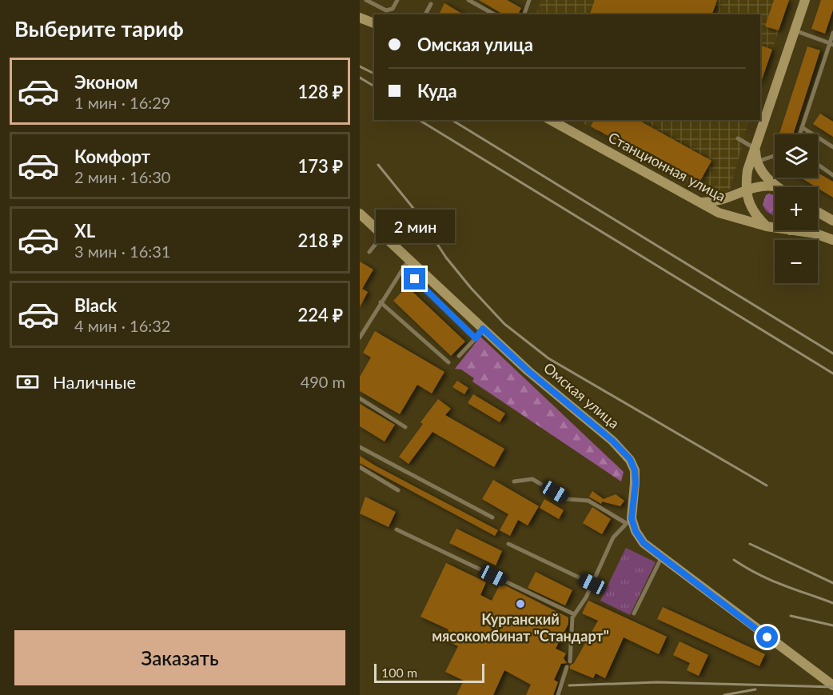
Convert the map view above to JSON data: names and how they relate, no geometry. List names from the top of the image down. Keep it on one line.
{"streets":{"main road":["Станционная улица","Омская улица"]},"places":["Курганский мясокомбинат \"Стандарт\""],"scale_bar":"100 m","page":{"heading":"Выберите тариф","banner":["Омская улица","Куда"],"list":[{"name":"Эконом","note":"1 мин · 16:29","value":"128 ₽"},{"name":"Комфорт","note":"2 мин · 16:30","value":"173 ₽"},{"name":"XL","note":"3 мин · 16:31","value":"218 ₽"},{"name":"Black","note":"4 мин · 16:32","value":"224 ₽"}],"map_buttons":["+","−"],"bubble":"2 мин","pay":["Наличные","490 m"],"buttons":"Заказать","scale":"100 m"}}
